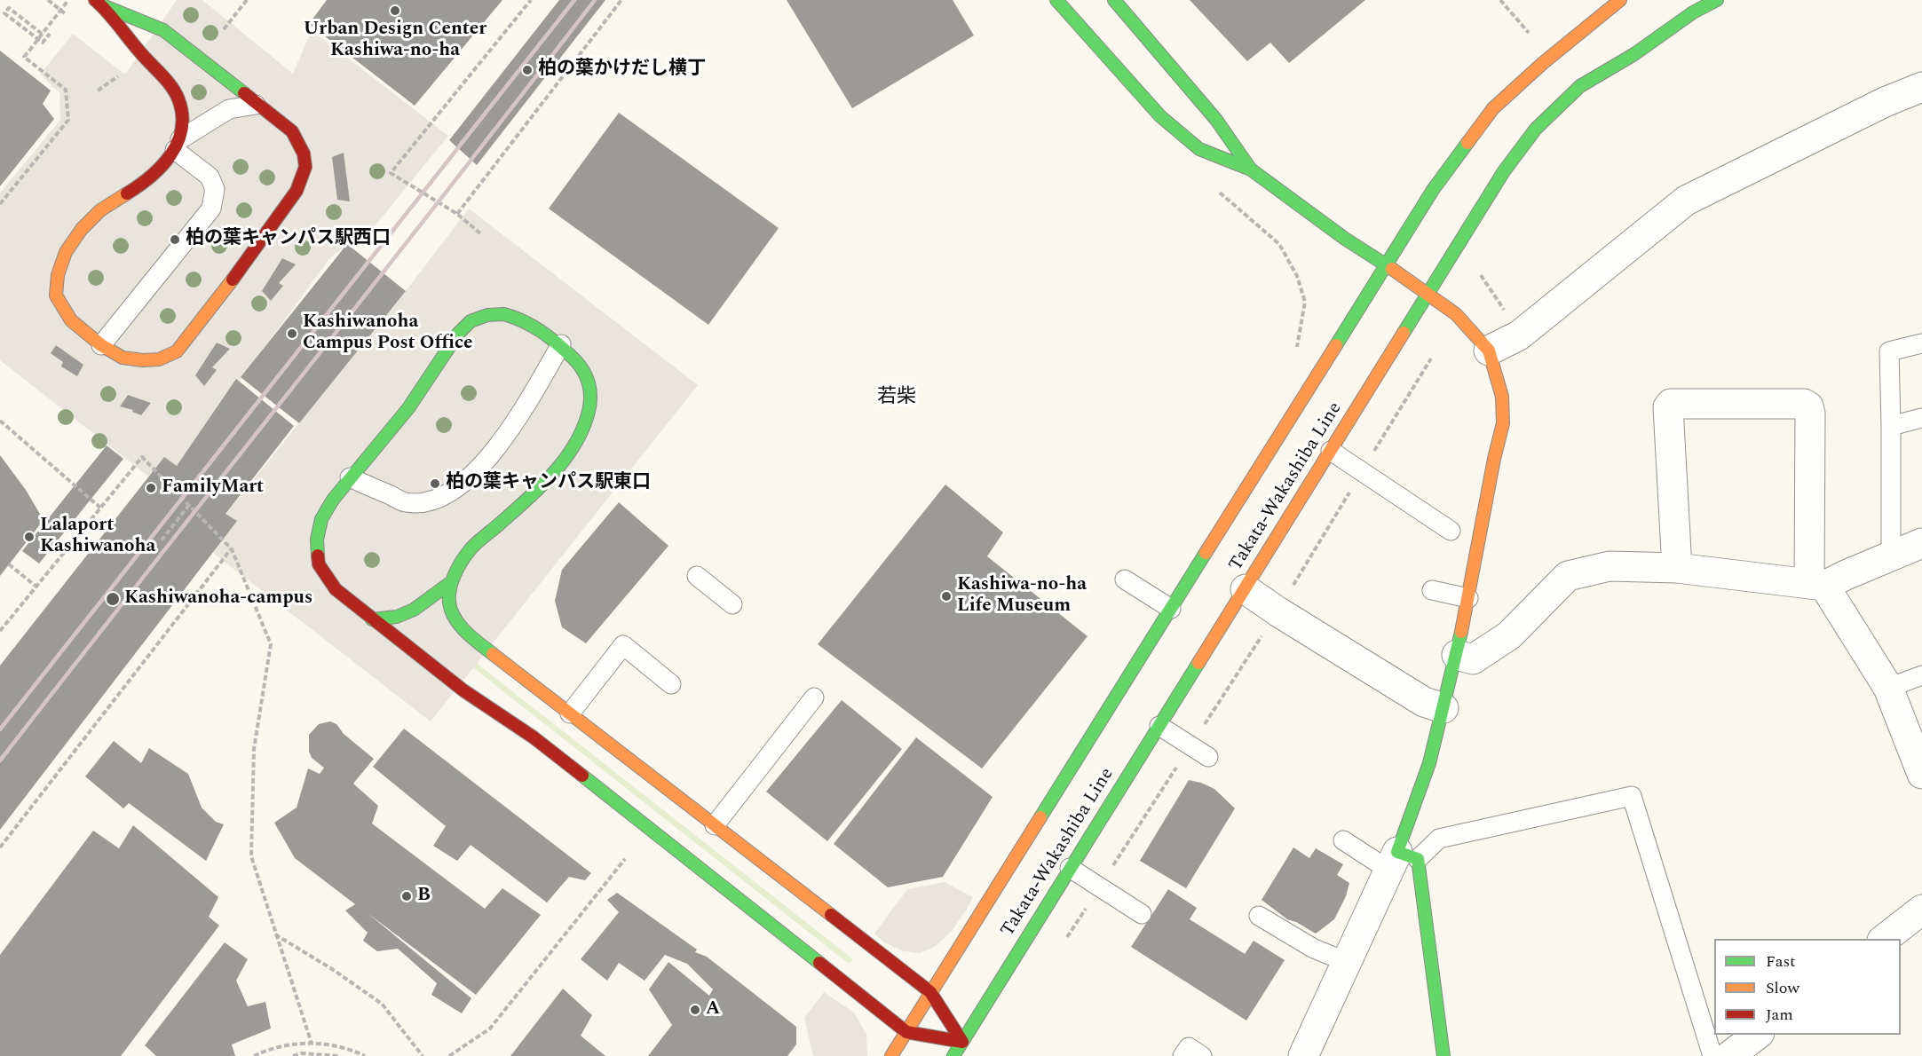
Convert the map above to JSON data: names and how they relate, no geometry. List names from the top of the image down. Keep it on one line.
{"streets":{"street":["Takata-Wakashiba Line"]},"districts":["若柴"],"places":["Urban Design Center Kashiwa-no-ha","柏の葉かけだし横丁","柏の葉キャンパス駅西口","Kashiwanoha Campus Post Office","柏の葉キャンパス駅東口","FamilyMart","Lalaport Kashiwanoha","Kashiwa-no-ha Life Museum","Kashiwanoha-campus","B","A"],"legend":["Fast","Slow","Jam"]}
